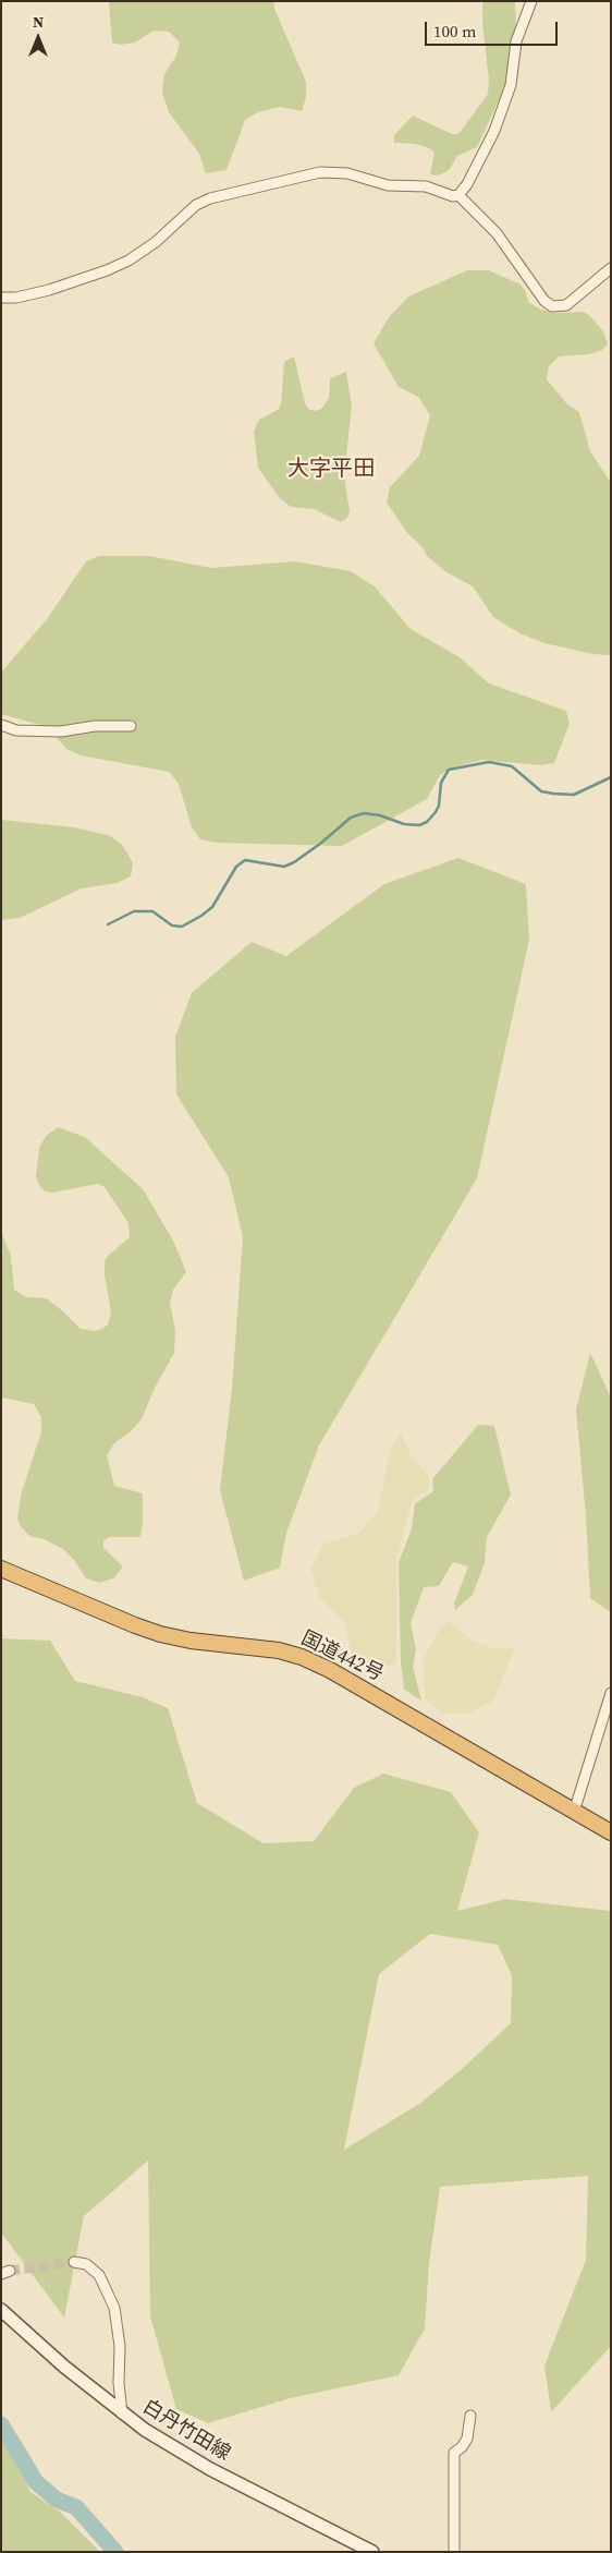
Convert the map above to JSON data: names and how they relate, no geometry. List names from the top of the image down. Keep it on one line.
{"streets":{"highway":["国道442号"],"main road":["白丹竹田線"]},"districts":["大字平田"],"scale_bar":"100 m","north":"top"}
